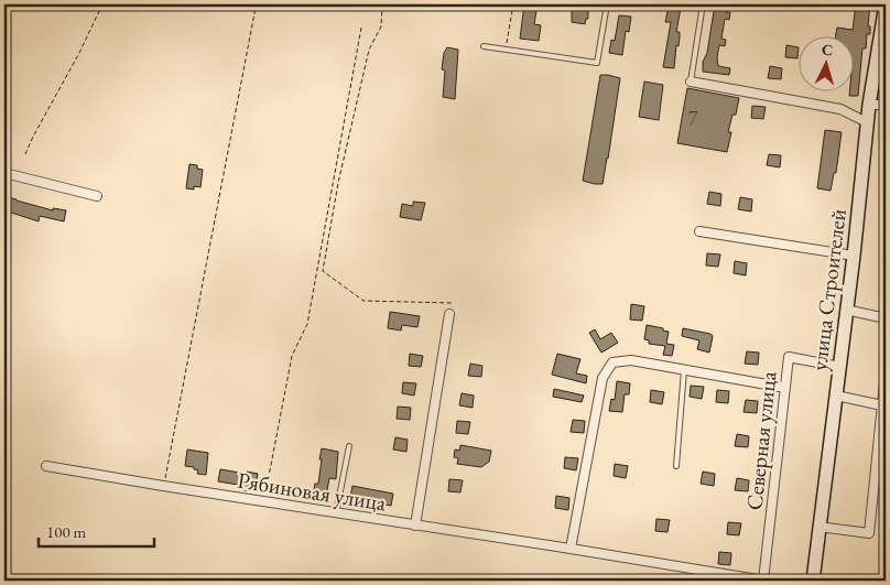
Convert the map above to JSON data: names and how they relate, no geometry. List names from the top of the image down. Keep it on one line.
{"streets":{"main road":["улица Строителей"],"street":["Северная улица","Рябиновая улица"]},"crossings":[["улица Строителей","Северная улица"],["Северная улица","Рябиновая улица"]],"house_numbers":["7"],"scale_bar":"100 m","north":"top"}
